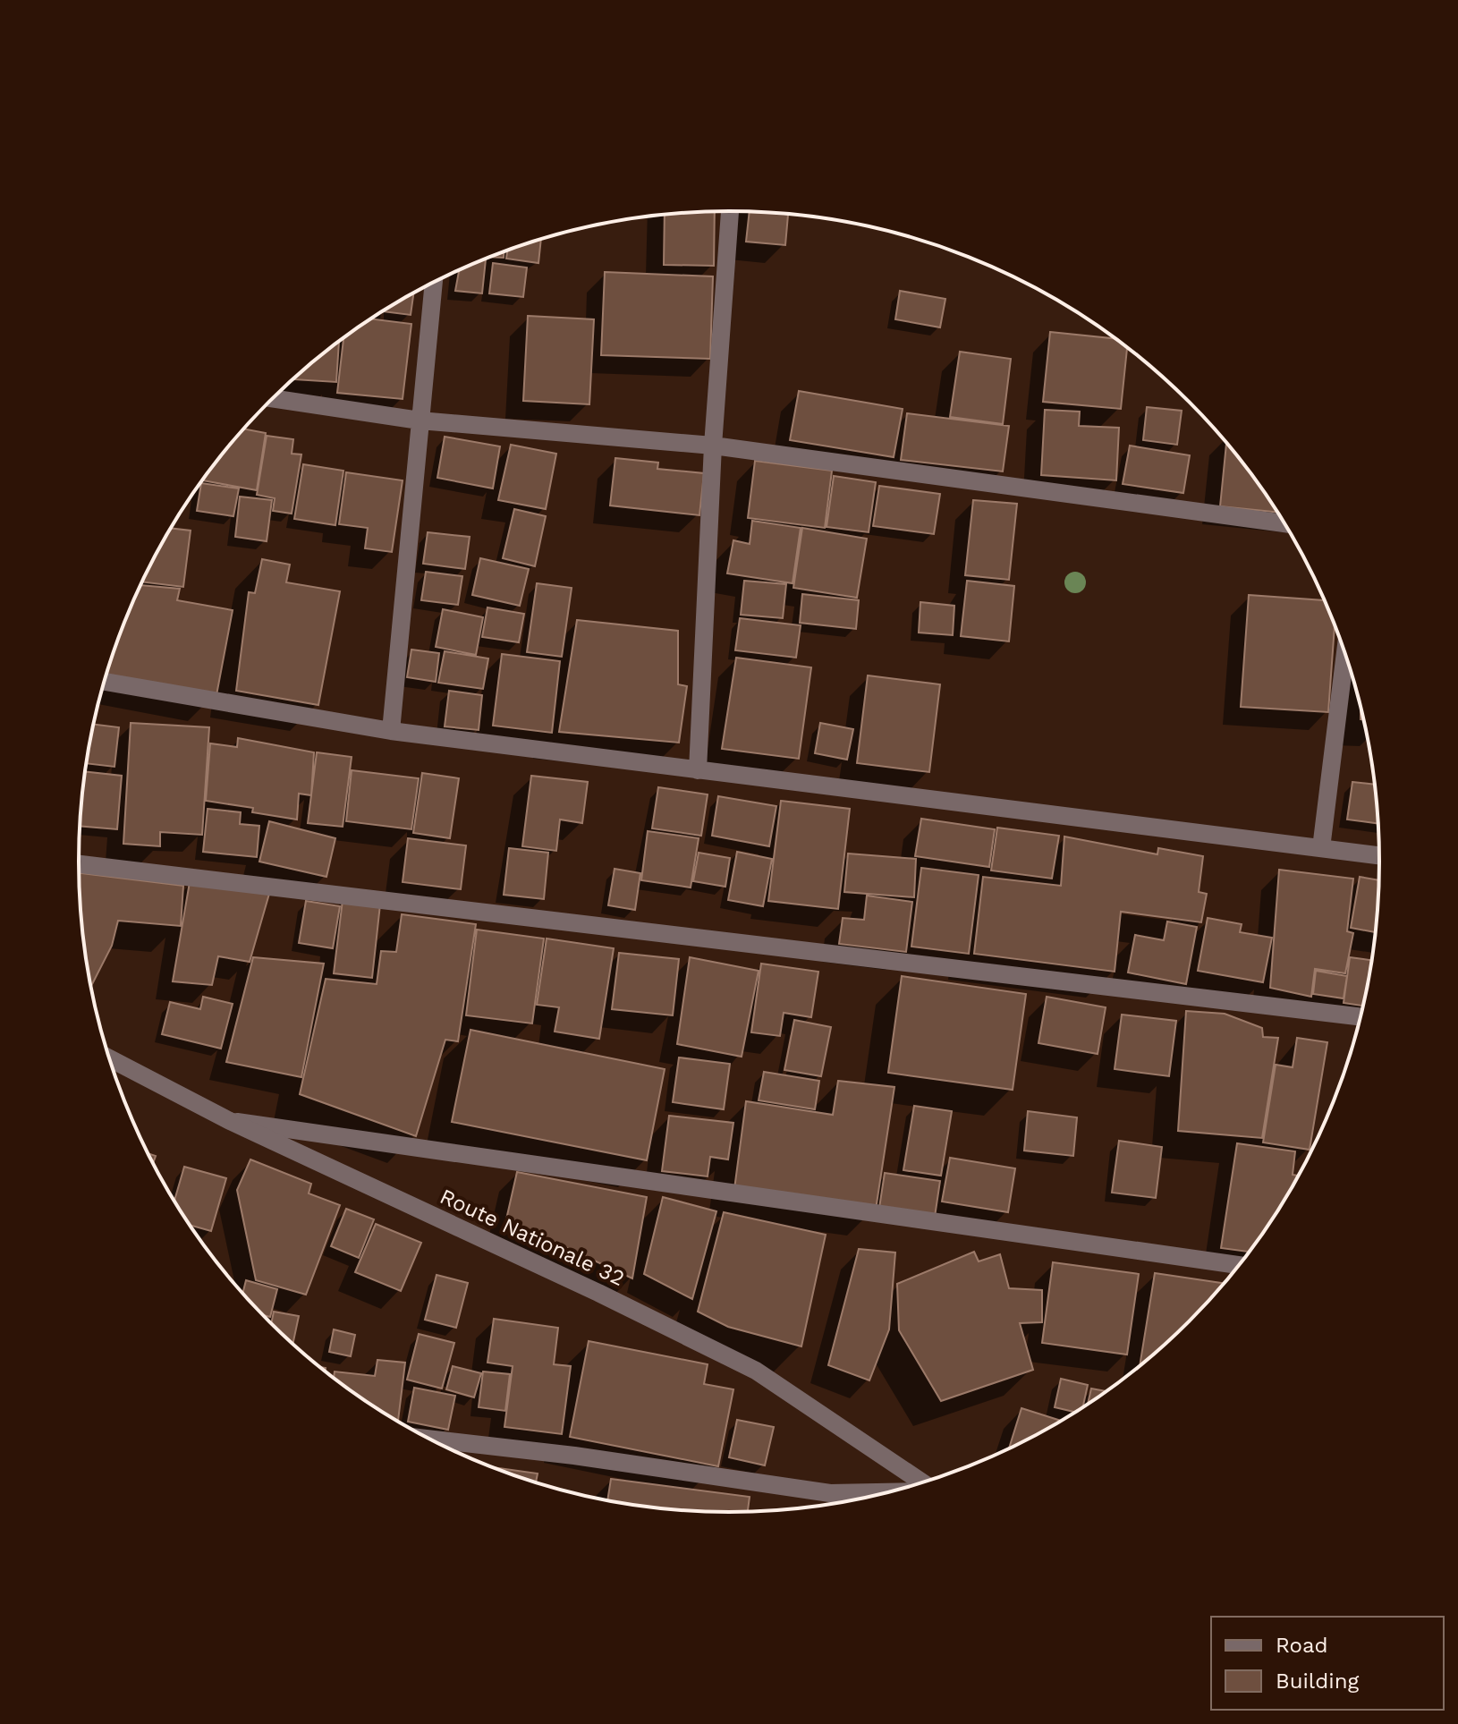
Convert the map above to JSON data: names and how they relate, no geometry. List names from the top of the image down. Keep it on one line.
{"streets":{"street":["Route Nationale 32"]},"legend":["Road","Building"]}
